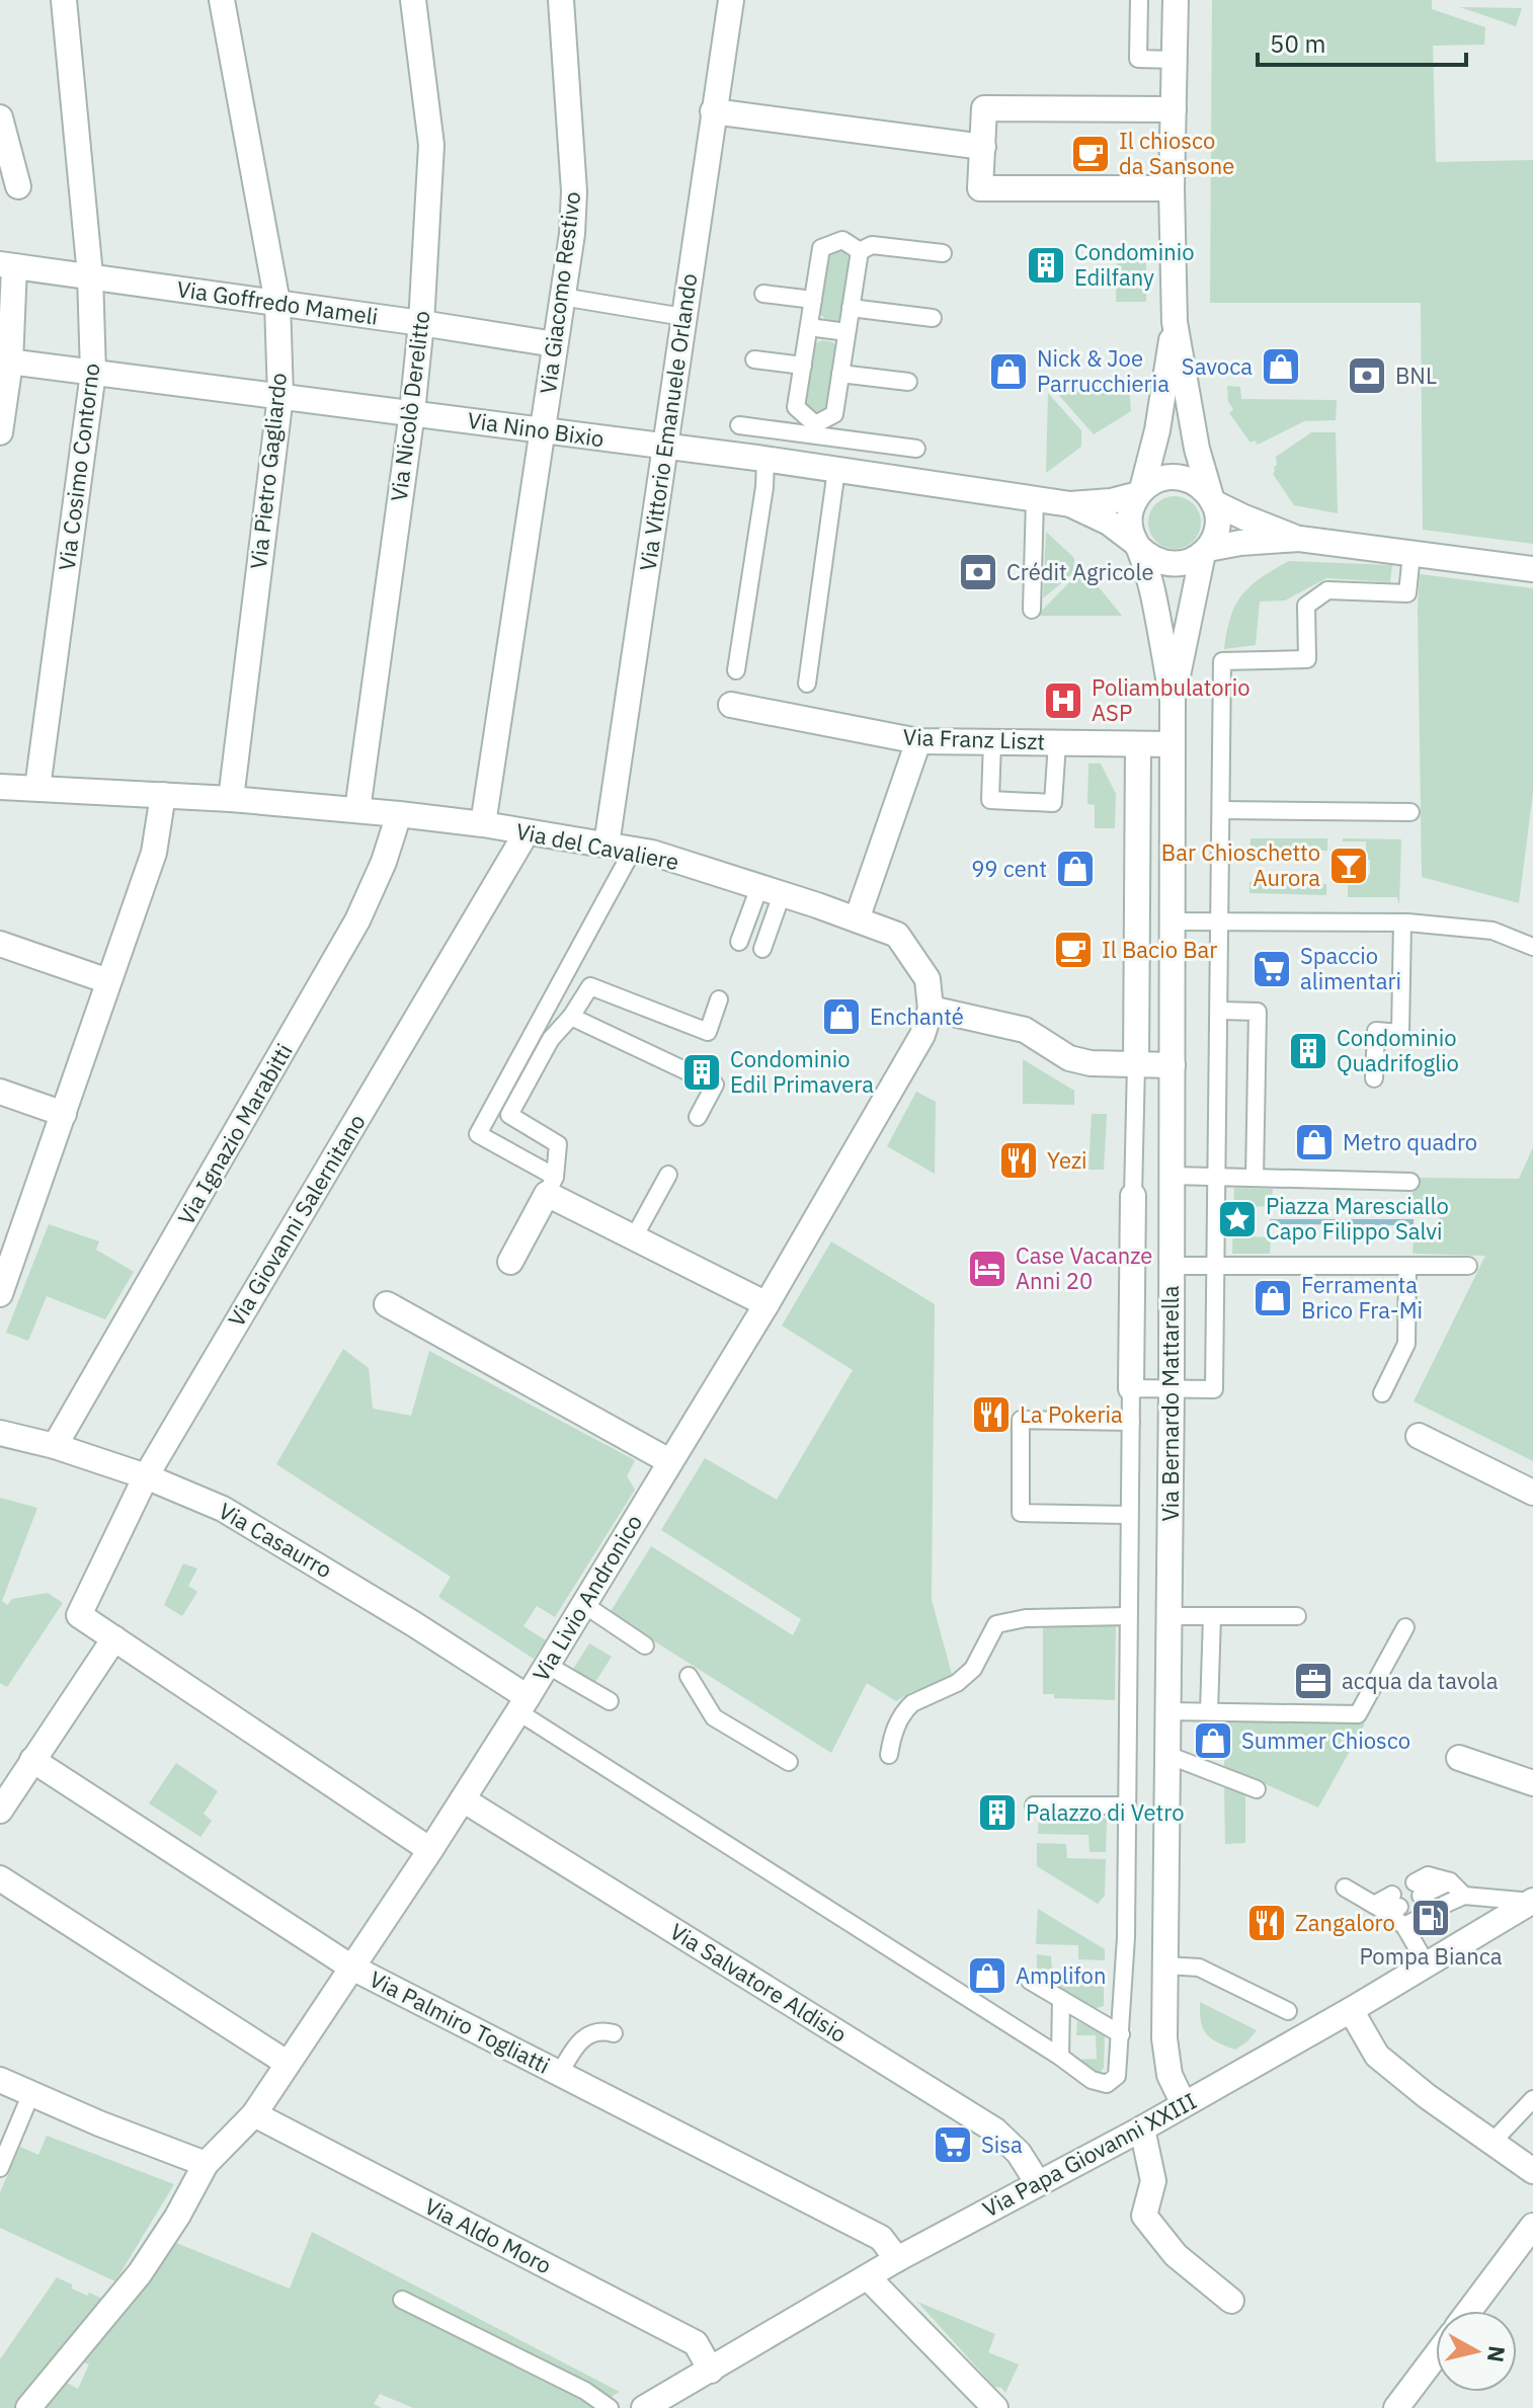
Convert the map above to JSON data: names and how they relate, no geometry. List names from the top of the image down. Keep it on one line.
{"streets":{"street":["Via Giacomo Restivo","Via Goffredo Mameli","Via Nicolò Derelitto","Via Vittorio Emanuele Orlando","Via Nino Bixio","Via Cosimo Contorno","Via Pietro Gagliardo","Via Franz Liszt","Via del Cavaliere","Via Ignazio Marabitti","Via Giovanni Salernitano","Via Bernardo Mattarella","Via Casaurro","Via Livio Andronico","Via Salvatore Aldisio","Via Palmiro Togliatti","Via Papa Giovanni XXIII","Via Aldo Moro"]},"crossings":[["Via Giacomo Restivo","Via Goffredo Mameli"],["Via Giacomo Restivo","Via Nino Bixio"],["Via Giacomo Restivo","Via del Cavaliere"],["Via Goffredo Mameli","Via Nicolò Derelitto"],["Via Goffredo Mameli","Via Cosimo Contorno"],["Via Goffredo Mameli","Via Pietro Gagliardo"],["Via Nicolò Derelitto","Via Nino Bixio"],["Via Nicolò Derelitto","Via del Cavaliere"],["Via Vittorio Emanuele Orlando","Via Nino Bixio"],["Via Vittorio Emanuele Orlando","Via del Cavaliere"],["Via Nino Bixio","Via Cosimo Contorno"],["Via Nino Bixio","Via Pietro Gagliardo"],["Via Cosimo Contorno","Via del Cavaliere"],["Via Pietro Gagliardo","Via del Cavaliere"],["Via Franz Liszt","Via Bernardo Mattarella"],["Via del Cavaliere","Via Ignazio Marabitti"],["Via del Cavaliere","Via Giovanni Salernitano"],["Via del Cavaliere","Via Livio Andronico"],["Via Ignazio Marabitti","Via Casaurro"],["Via Giovanni Salernitano","Via Casaurro"],["Via Bernardo Mattarella","Via Papa Giovanni XXIII"],["Via Casaurro","Via Livio Andronico"],["Via Livio Andronico","Via Salvatore Aldisio"],["Via Livio Andronico","Via Palmiro Togliatti"],["Via Livio Andronico","Via Aldo Moro"],["Via Salvatore Aldisio","Via Papa Giovanni XXIII"],["Via Palmiro Togliatti","Via Papa Giovanni XXIII"],["Via Papa Giovanni XXIII","Via Aldo Moro"]],"places":{"cafe":["Il chiosco da Sansone","Il Bacio Bar"],"building":["Condominio Edilfany","Condominio Quadrifoglio","Condominio Edil Primavera","Palazzo di Vetro"],"shop":["Savoca","Nick & Joe Parrucchieria","99 cent","Enchanté","Metro quadro","Ferramenta Brico Fra-Mi","Summer Chiosco","Amplifon"],"bank":["BNL","Crédit Agricole"],"hospital":["Poliambulatorio ASP"],"bar":["Bar Chioschetto Aurora"],"supermarket":["Spaccio alimentari","Sisa"],"restaurant":["Yezi","La Pokeria","Zangaloro"],"place":["Piazza Maresciallo Capo Filippo Salvi"],"hotel":["Case Vacanze Anni 20"],"office":["acqua da tavola"],"fuel station":["Pompa Bianca"]},"scale_bar":"50 m","north":"right"}
